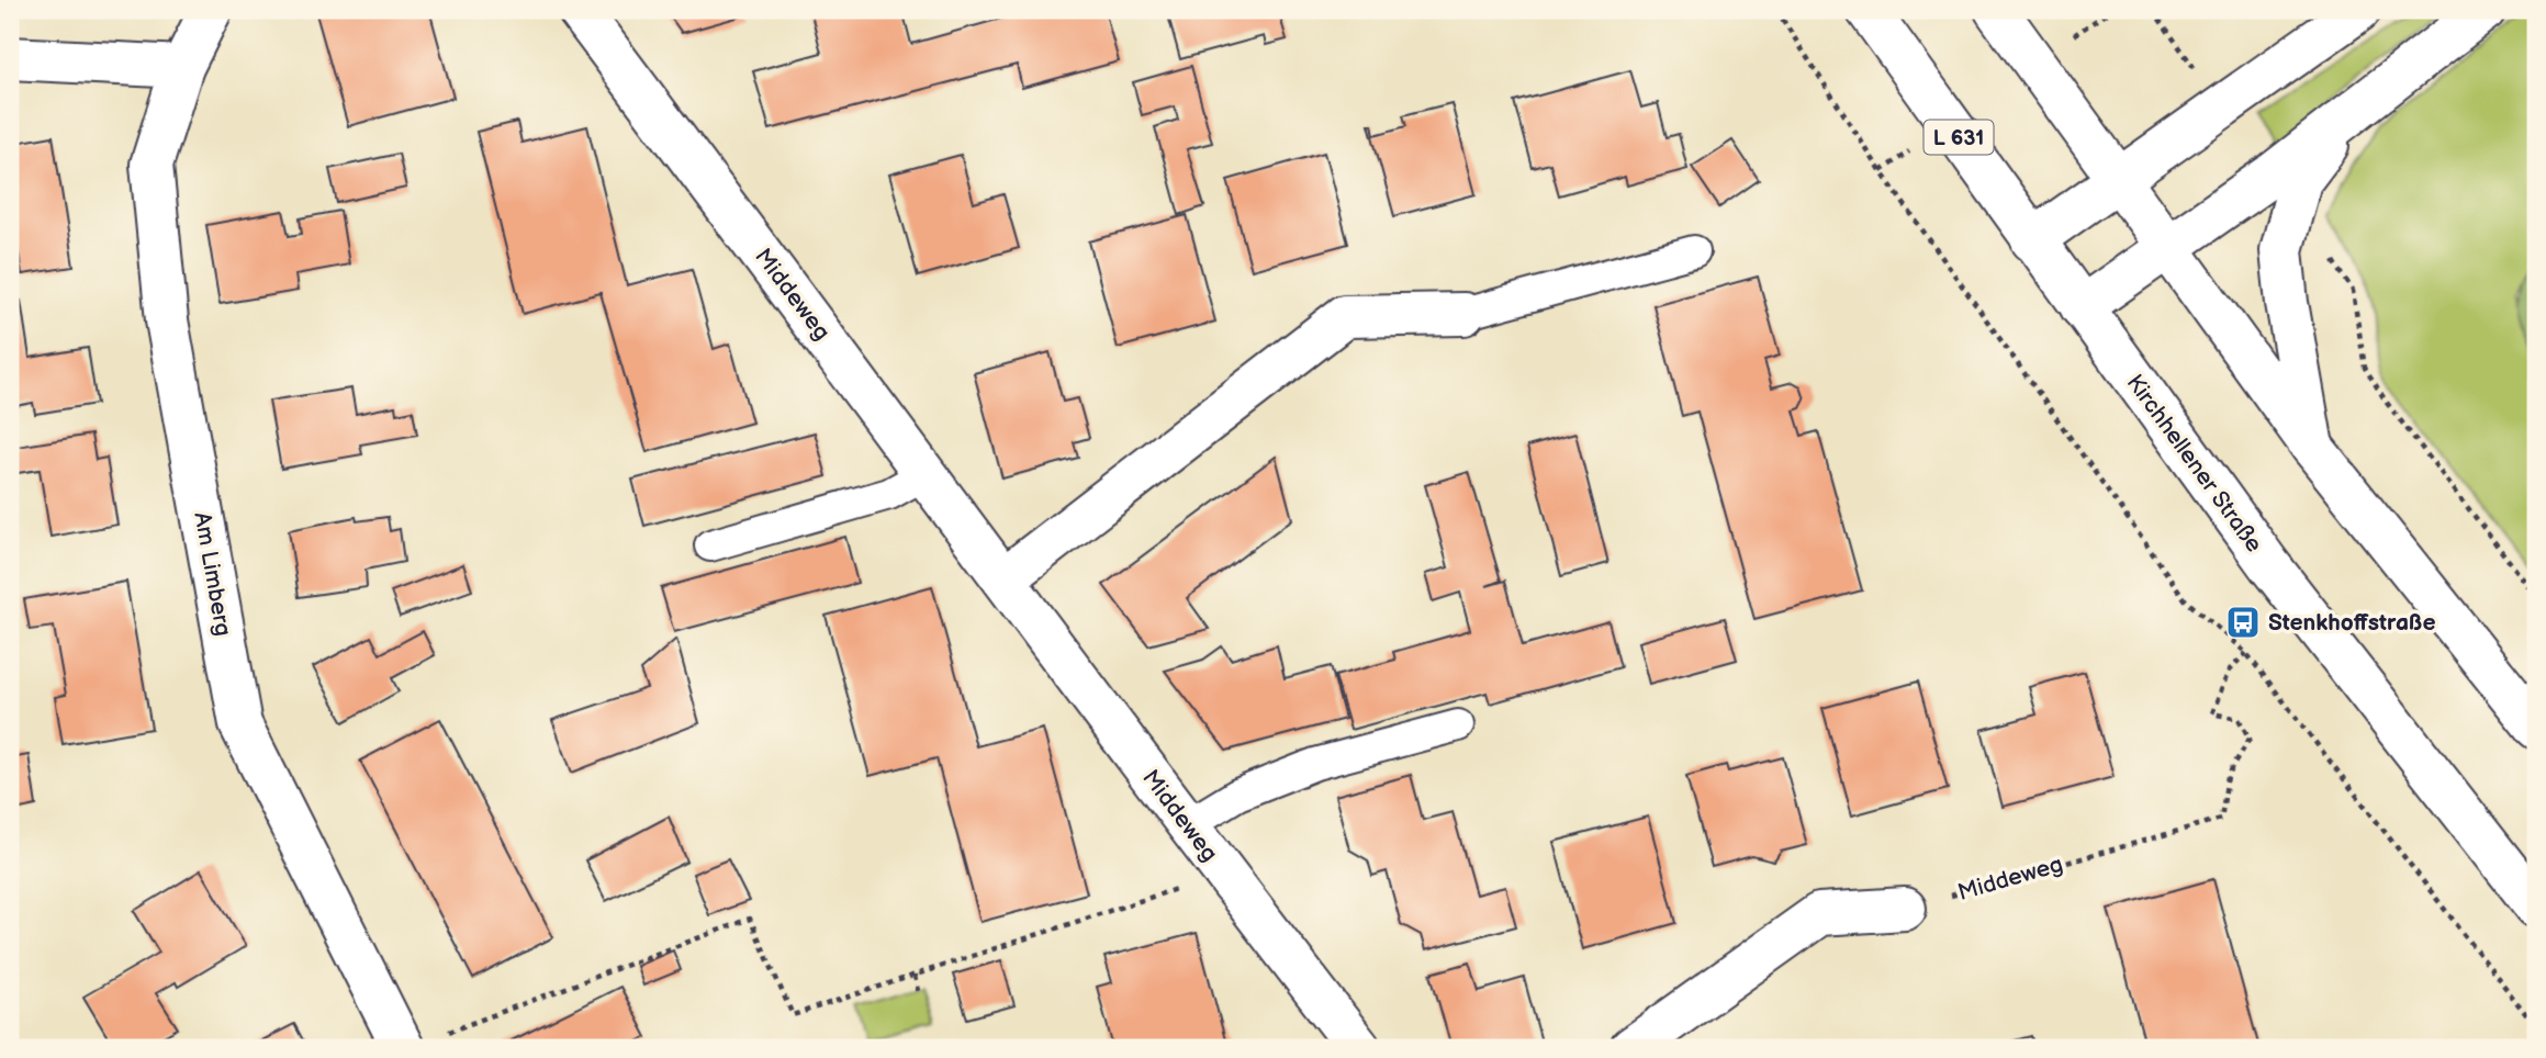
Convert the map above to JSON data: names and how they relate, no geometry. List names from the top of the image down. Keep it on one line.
{"streets":{"main road":["L 631","Middeweg","Kirchhellener Straße","Am Limberg"]},"places":{"bus stop":["Stenkhoffstraße"]}}
